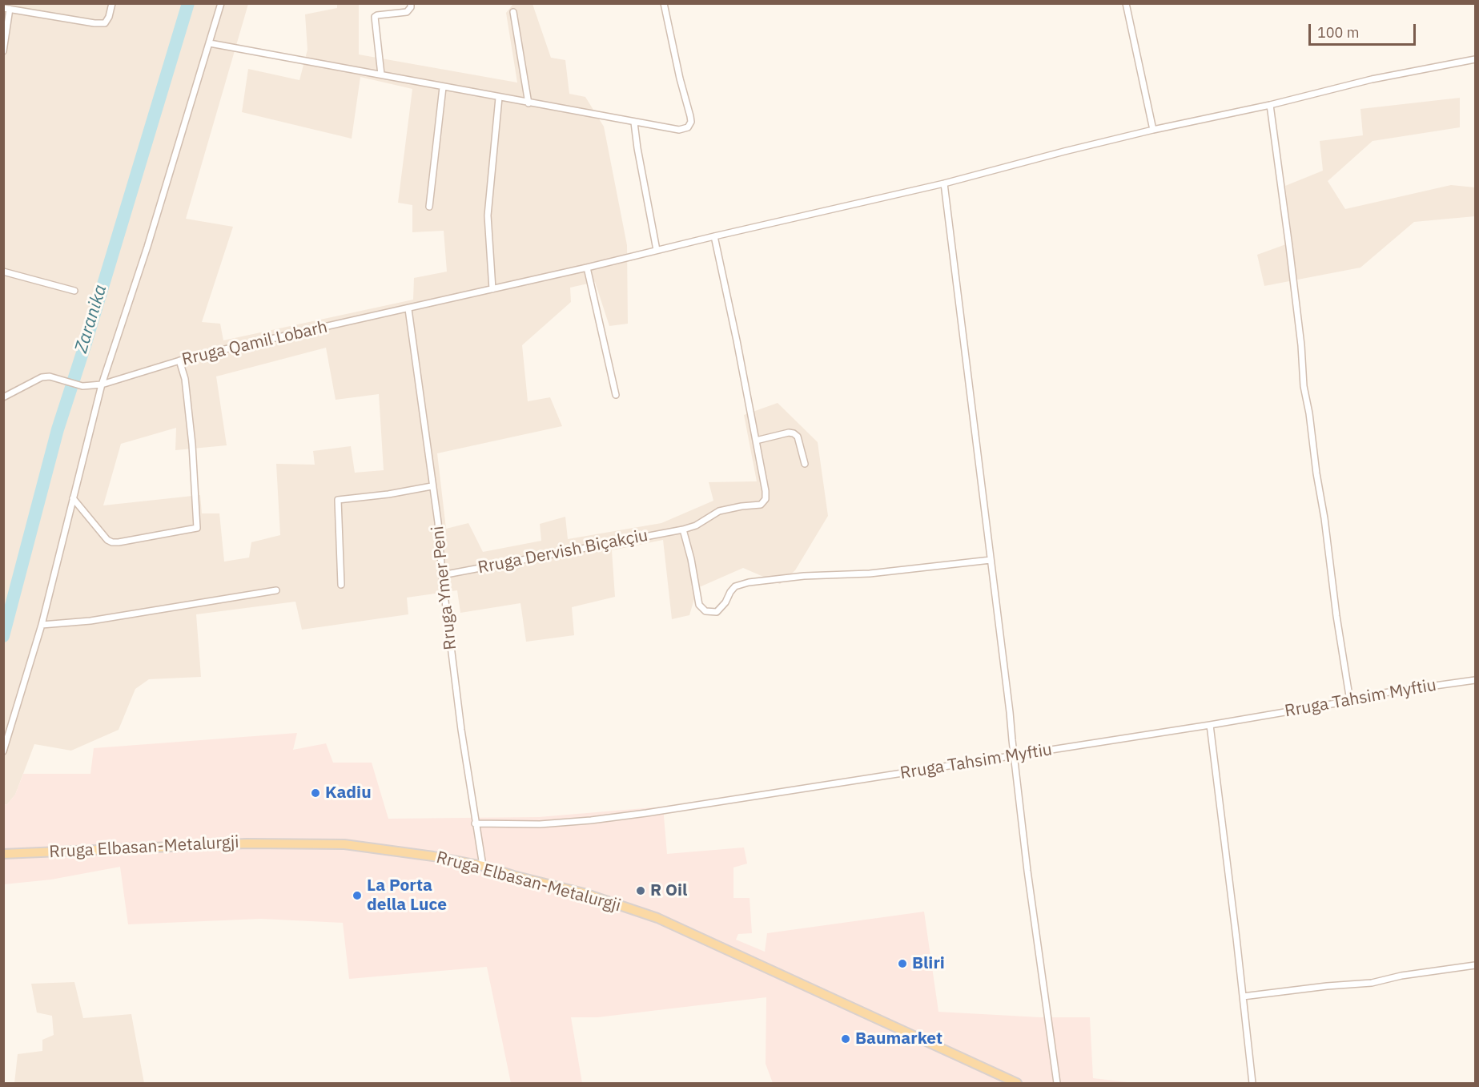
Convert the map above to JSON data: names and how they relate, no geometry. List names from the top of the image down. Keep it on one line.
{"streets":{"main road":["Rruga Elbasan-Metalurgji"],"street":["Rruga Qamil Lobarh","Rruga Dervish Biçakçiu","Rruga Ymer Peni","Rruga Tahsim Myftiu"]},"crossings":[["Rruga Qamil Lobarh","Rruga Ymer Peni"],["Rruga Dervish Biçakçiu","Rruga Ymer Peni"],["Rruga Ymer Peni","Rruga Tahsim Myftiu"],["Rruga Ymer Peni","Rruga Elbasan-Metalurgji"]],"water":["Zaranika"],"places":["Kadiu","R Oil","La Porta della Luce","Bliri","Baumarket"],"scale_bar":"100 m"}
